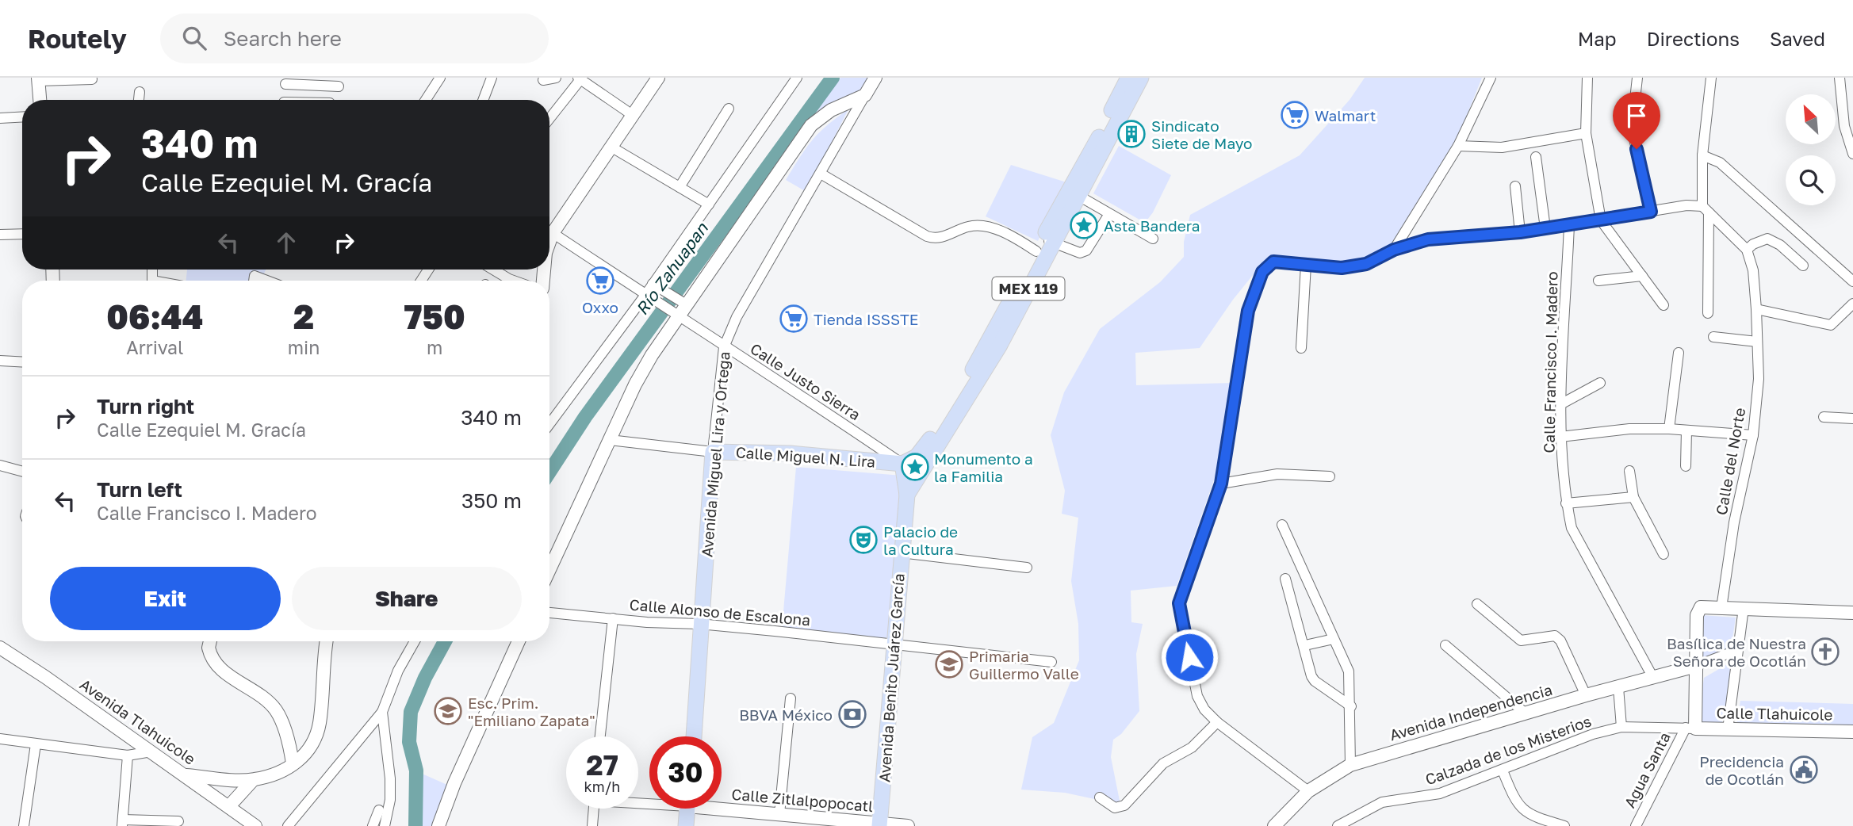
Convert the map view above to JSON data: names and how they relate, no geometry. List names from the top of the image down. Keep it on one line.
{"streets":{"main road":["MEX 119","Avenida Miguel Lira y Ortega","Calle Miguel N. Lira","Avenida Benito Juárez García"],"street":["Calle Francisco I. Madero","Calle Justo Sierra","Calle del Norte","Calle Alonso de Escalona","Avenida Independencia","Calle Tlahuicole","Avenida Tlahuicole","Calzada de los Misterios","Agua Santa","Calle Zitlalpopocatl"]},"crossings":[["MEX 119","Calle Justo Sierra"],["MEX 119","Calle Miguel N. Lira"],["MEX 119","Avenida Benito Juárez García"],["Calle Francisco I. Madero","Avenida Independencia"],["Calle Justo Sierra","Avenida Miguel Lira y Ortega"],["Calle Justo Sierra","Calle Miguel N. Lira"],["Calle Justo Sierra","Avenida Benito Juárez García"],["Avenida Miguel Lira y Ortega","Calle Miguel N. Lira"],["Avenida Miguel Lira y Ortega","Calle Alonso de Escalona"],["Calle Miguel N. Lira","Avenida Benito Juárez García"],["Calle Alonso de Escalona","Avenida Benito Juárez García"],["Avenida Benito Juárez García","Calle Zitlalpopocatl"],["Calle Tlahuicole","Calzada de los Misterios"],["Calle Tlahuicole","Agua Santa"],["Calzada de los Misterios","Agua Santa"]],"water":["Río Zahuapan"],"places":{"supermarket":["Walmart","Oxxo","Tienda ISSSTE"],"building":["Sindicato Siete de Mayo"],"place":["Asta Bandera","Monumento a la Familia"],"theatre":["Palacio de la Cultura"],"church":["Basílica de Nuestra Señora de Ocotlán"],"school or university":["Primaria Guillermo Valle","Esc. Prim. \"Emiliano Zapata\""],"bank":["BBVA México"],"public building":["Precidencia de Ocotlán"]},"north":"top left","page":{"header":"Routely","search":"Search here","nav":["Map","Directions","Saved"],"turn":["340 m","Calle Ezequiel M. Gracía"],"eta":["06:44","Arrival","2","min","750","m"],"list":[{"name":"Turn right","note":"Calle Ezequiel M. Gracía","value":"340 m"},{"name":"Turn left","note":"Calle Francisco I. Madero","value":"350 m"}],"buttons":["Exit","Share"],"speed":"27 km/h","limit":"30"}}
